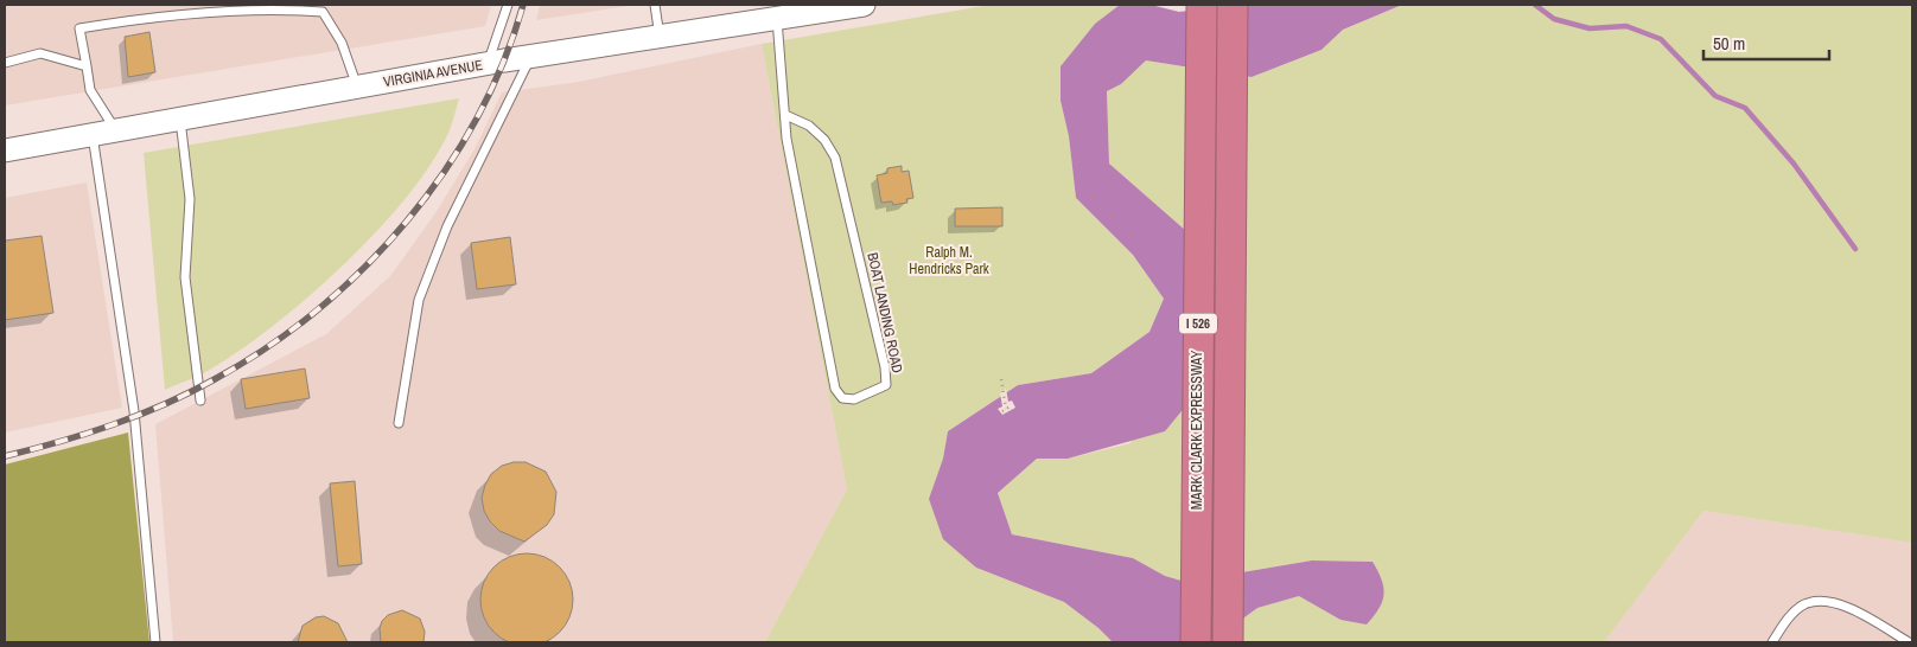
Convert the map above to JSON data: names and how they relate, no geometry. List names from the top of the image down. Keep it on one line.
{"streets":{"highway":["I 526","MARK CLARK EXPRESSWAY"],"main road":["VIRGINIA AVENUE"],"lane":["BOAT LANDING ROAD"]},"crossings":[["VIRGINIA AVENUE","BOAT LANDING ROAD"]],"parks":["Ralph M. Hendricks Park"],"scale_bar":"50 m"}
